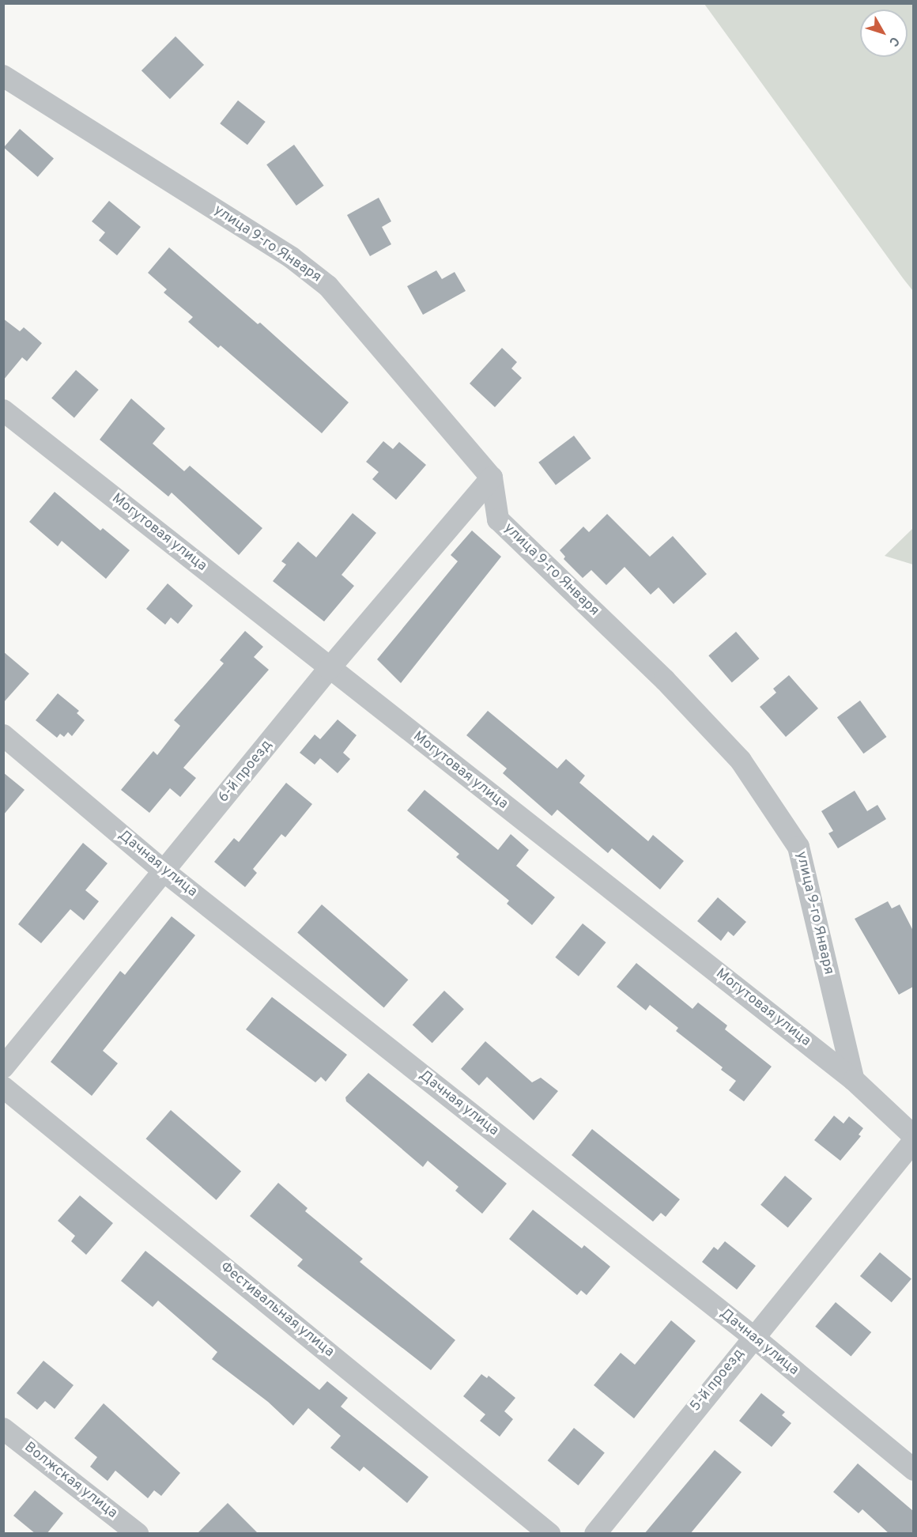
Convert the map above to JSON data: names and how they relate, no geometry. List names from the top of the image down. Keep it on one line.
{"streets":{"street":["улица 9-го Января","Могутовая улица","6-й проезд","Дачная улица","Фестивальная улица","5-й проезд","Волжская улица"]},"crossings":[["улица 9-го Января","Могутовая улица"],["улица 9-го Января","6-й проезд"],["Могутовая улица","6-й проезд"],["6-й проезд","Дачная улица"],["Дачная улица","5-й проезд"]],"north":"bottom right"}
